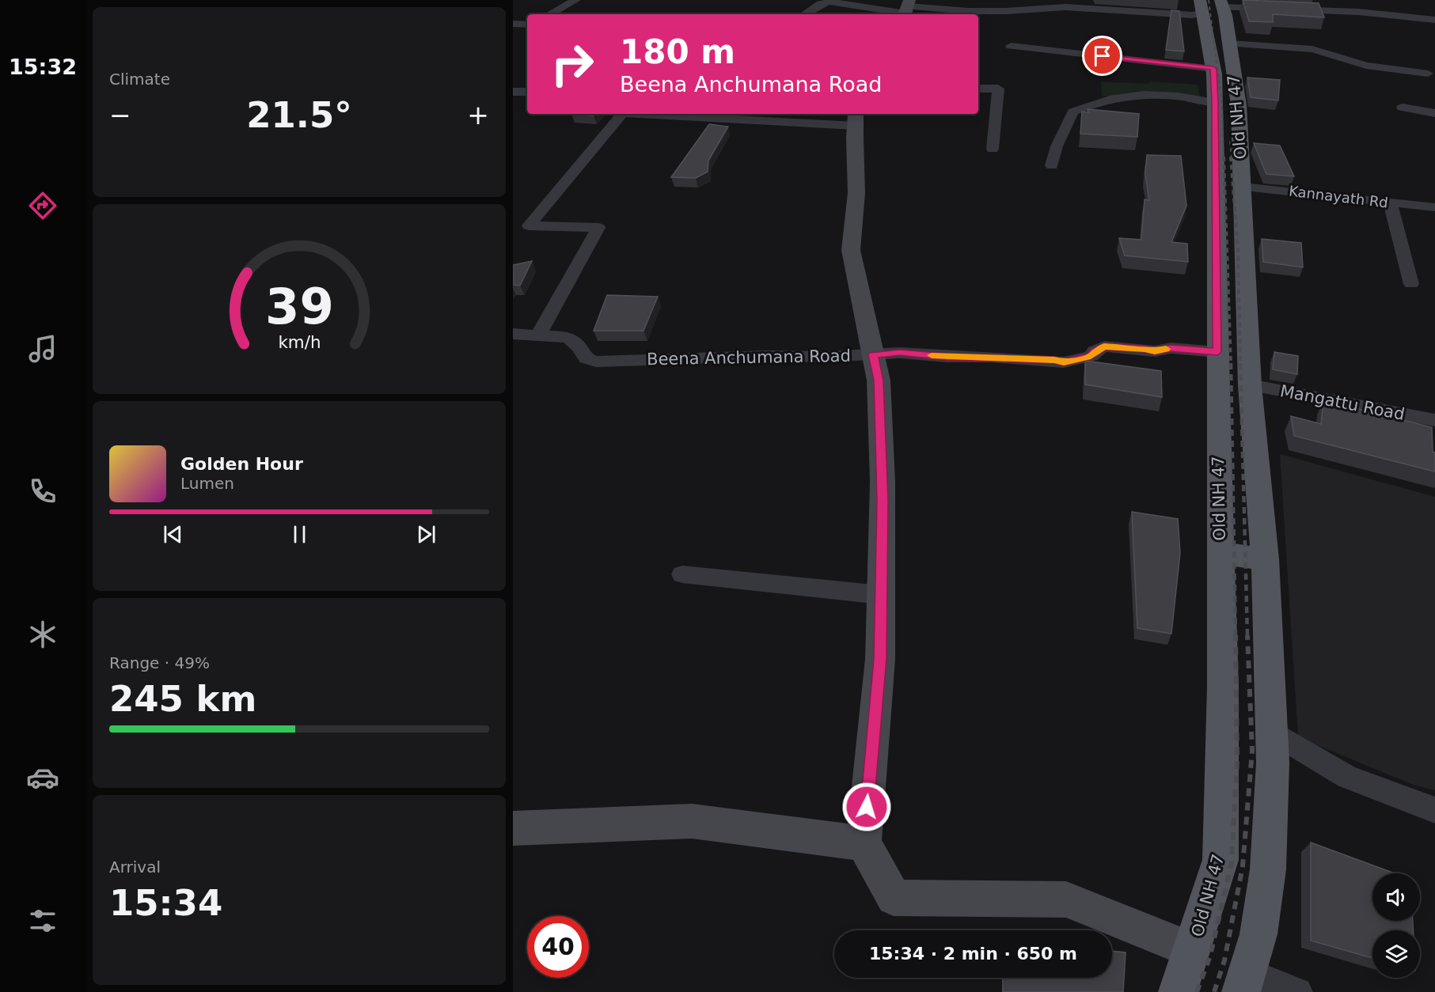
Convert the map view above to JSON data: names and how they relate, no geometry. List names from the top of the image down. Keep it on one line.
{"streets":{"main road":["Old NH 47"],"street":["Kannayath Rd","Beena Anchumana Road","Mangattu Road"]},"crossings":[["Old NH 47","Kannayath Rd"],["Old NH 47","Beena Anchumana Road"],["Old NH 47","Mangattu Road"]],"page":{"tabs":"15:32","tile":["Climate",["Range · 49%","245 km"],["Arrival","15:34"]],"turn":["180 m","Beena Anchumana Road"],"heat":["−","21.5°","+"],"song":["Golden Hour","Lumen"],"limit":"40","trip":"15:34 · 2 min · 650 m","gauge":["39","km/h"]}}
